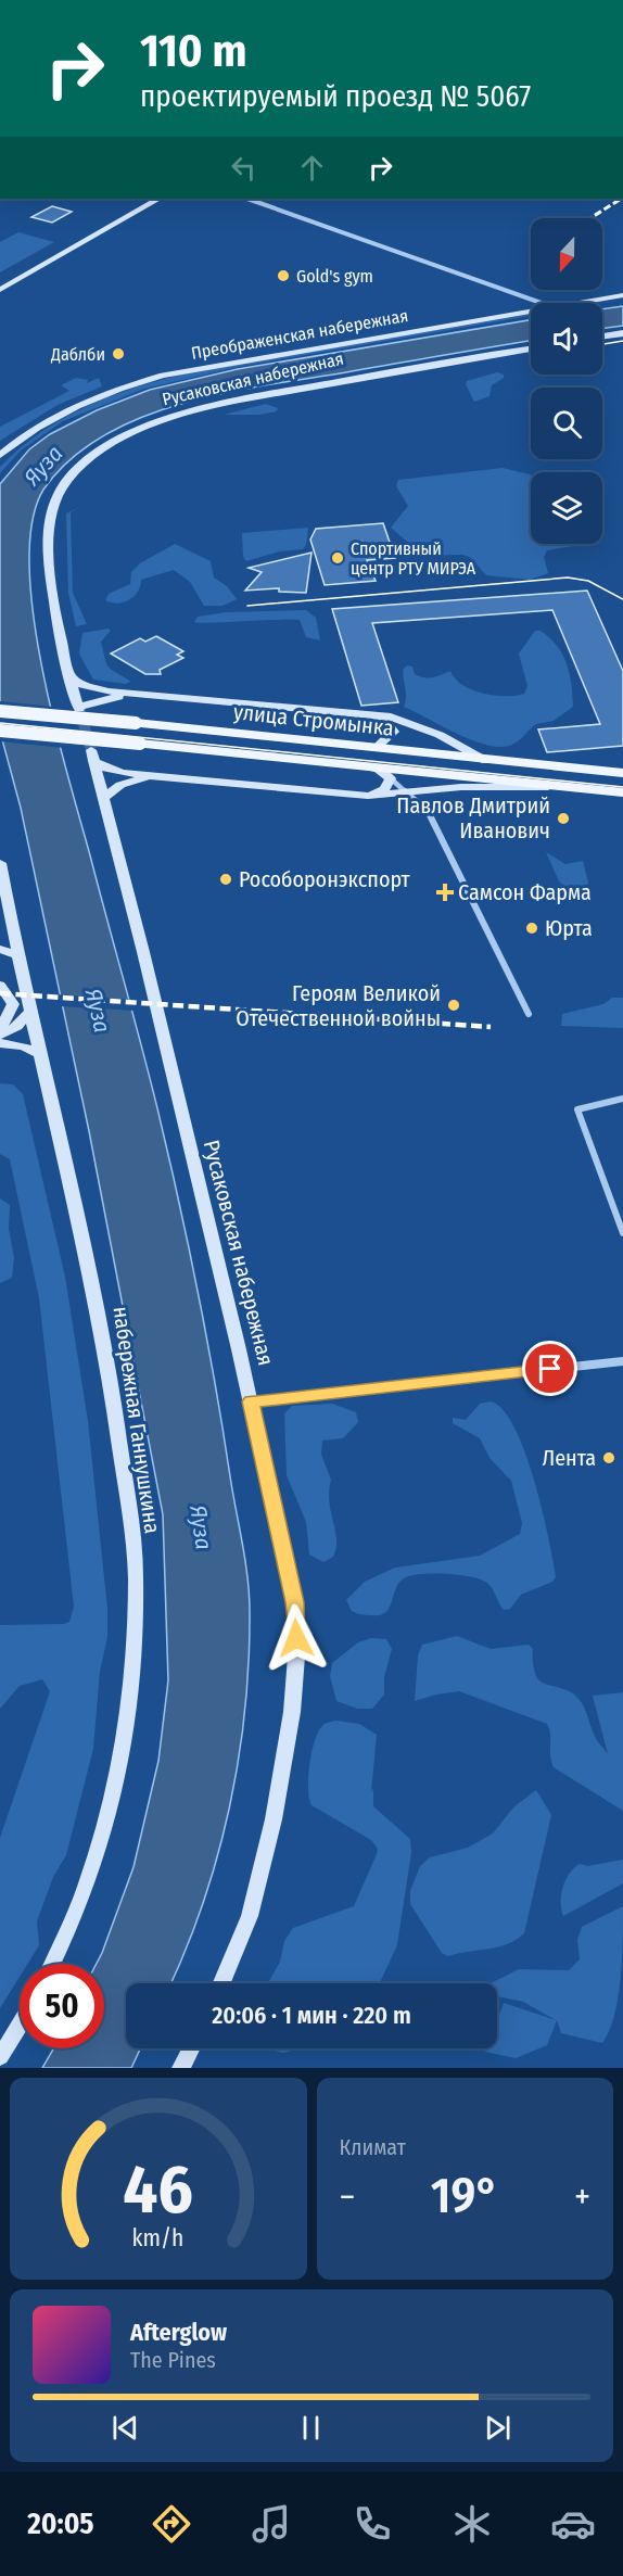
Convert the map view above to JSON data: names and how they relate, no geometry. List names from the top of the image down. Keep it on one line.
{"streets":{"main road":["Преображенская набережная","Русаковская набережная","улица Стромынка","набережная Ганнушкина"]},"water":["Яуза"],"places":{"other":["Gold's gym","Даблби","Спортивный центр РТУ МИРЭА","Павлов Дмитрий Иванович","Рособоронэкспорт","Юрта","Героям Великой Отечественной войны","Лента"],"health":["Самсон Фарма"]},"north":"bottom","page":{"turn":["110 m","проектируемый проезд № 5067"],"limit":"50","trip":"20:06 · 1 мин · 220 m","tile":"Климат","heat":["−","19°","+"],"song":["Afterglow","The Pines"],"tabs":"20:05","gauge":["46","km/h"]}}
